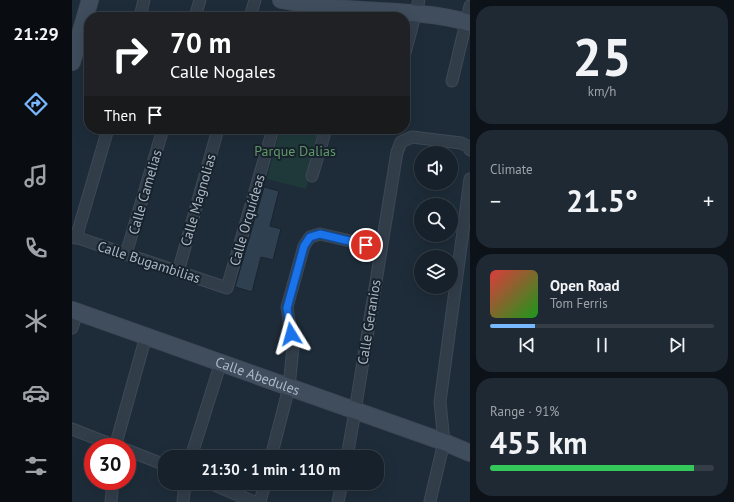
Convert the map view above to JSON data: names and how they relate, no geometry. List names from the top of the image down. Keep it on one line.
{"streets":{"street":["Calle Camelias","Calle Magnolias","Calle Orquídeas","Calle Bugambilias","Calle Geranios","Calle Abedules"]},"crossings":[["Calle Camelias","Calle Bugambilias"],["Calle Magnolias","Calle Bugambilias"],["Calle Orquídeas","Calle Bugambilias"],["Calle Geranios","Calle Abedules"]],"parks":["Parque Dalias"],"page":{"tabs":"21:29","tile":[["25","km/h"],"Climate",["Range · 91%","455 km"]],"turn":["70 m","Calle Nogales"],"then":"Then","heat":["−","21.5°","+"],"song":["Open Road","Tom Ferris"],"limit":"30","trip":"21:30 · 1 min · 110 m"}}
